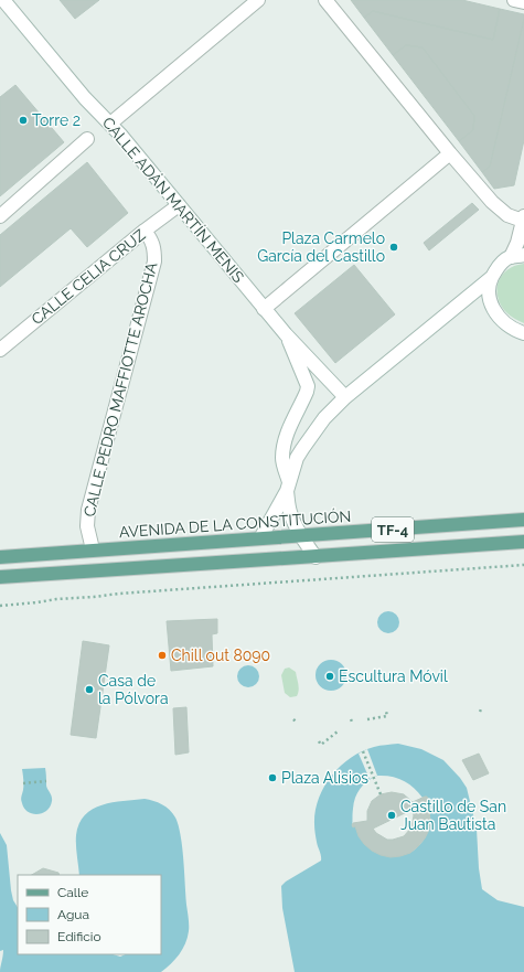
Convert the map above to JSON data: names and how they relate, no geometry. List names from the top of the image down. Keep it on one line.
{"streets":{"main road":["AVENIDA DE LA CONSTITUCIÓN","TF-4"],"street":["CALLE ADÁN MARTÍN MENIS","CALLE CELIA CRUZ","CALLE PEDRO MAFFIOTTE AROCHA"]},"crossings":[["CALLE ADÁN MARTÍN MENIS","CALLE CELIA CRUZ"],["CALLE CELIA CRUZ","CALLE PEDRO MAFFIOTTE AROCHA"],["CALLE PEDRO MAFFIOTTE AROCHA","AVENIDA DE LA CONSTITUCIÓN"]],"places":["Torre 2","Plaza Carmelo García del Castillo","Chill out 8090","Escultura Móvil","Casa de la Pólvora","Plaza Alisios","Castillo de San Juan Bautista"],"legend":["Calle","Agua","Edificio"]}
